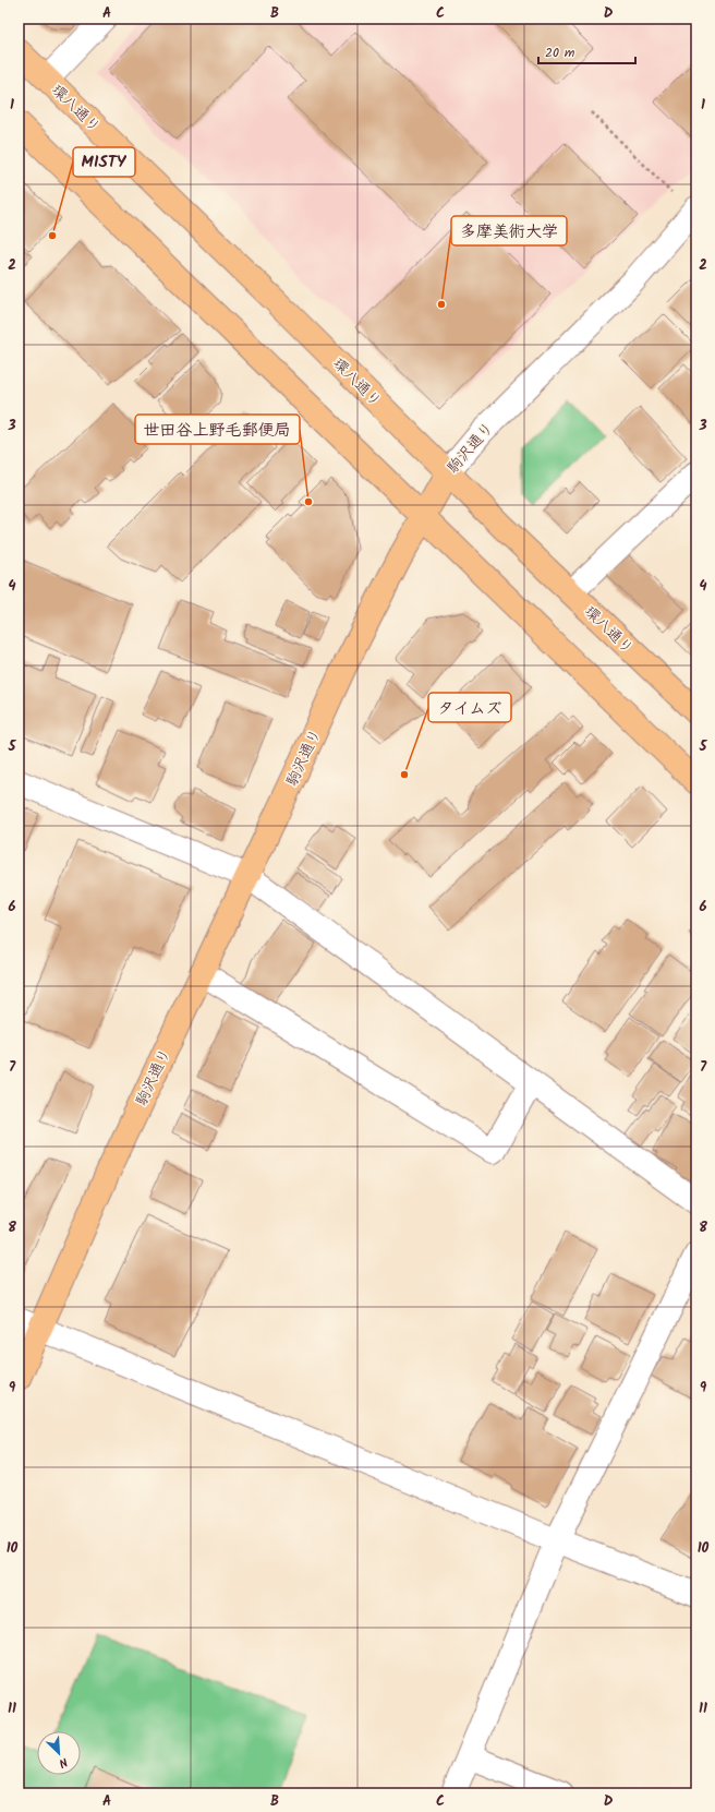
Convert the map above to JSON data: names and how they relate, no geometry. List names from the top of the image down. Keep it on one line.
{"streets":{"main road":["環八通り","駒沢通り"]},"crossings":[["環八通り","駒沢通り"]],"places":["MISTY","多摩美術大学","世田谷上野毛郵便局","タイムズ"],"scale_bar":"20 m","north":"bottom right","grid":{"columns":["A","B","C","D"],"rows":["1","2","3","4","5","6","7","8","9","10","11"]}}
